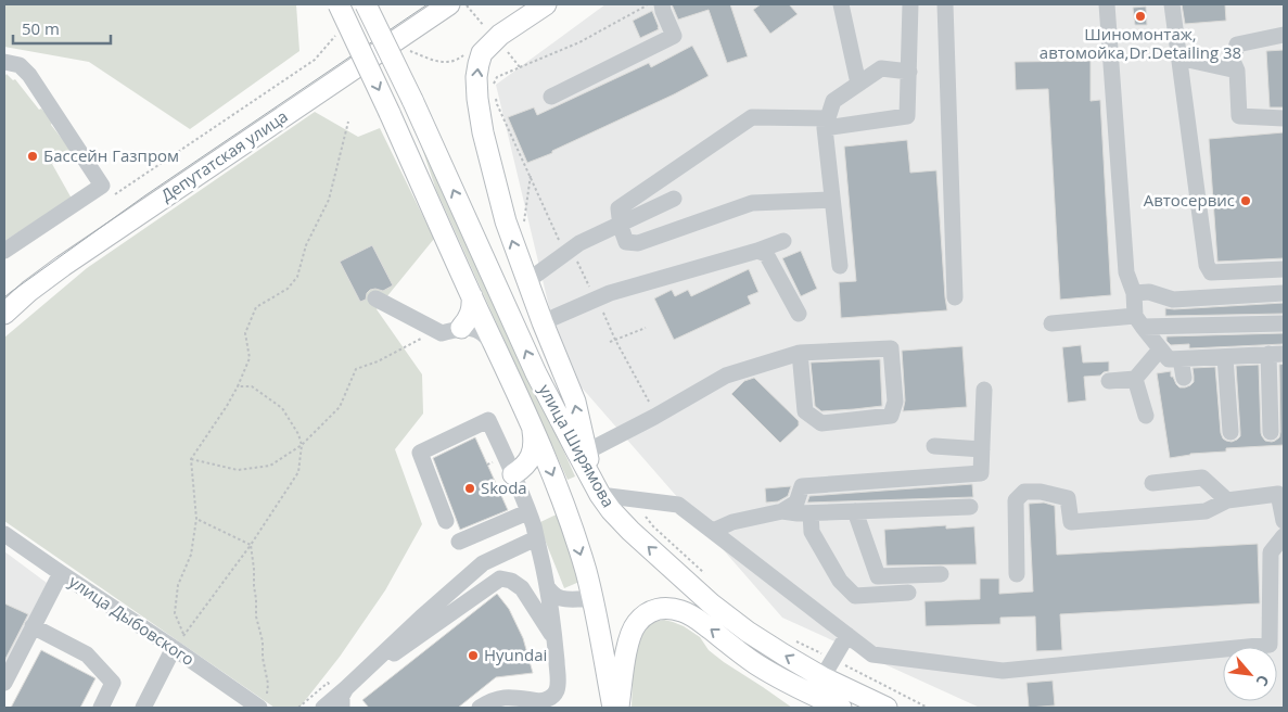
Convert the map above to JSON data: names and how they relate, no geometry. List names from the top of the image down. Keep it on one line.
{"streets":{"main road":["Депутатская улица","улица Ширямова"],"street":["улица Дыбовского"]},"places":["Шиномонтаж, автомойка,Dr.Detailing 38","Бассейн Газпром","Автосервис","Skoda","Hyundai"],"scale_bar":"50 m","north":"bottom right"}
